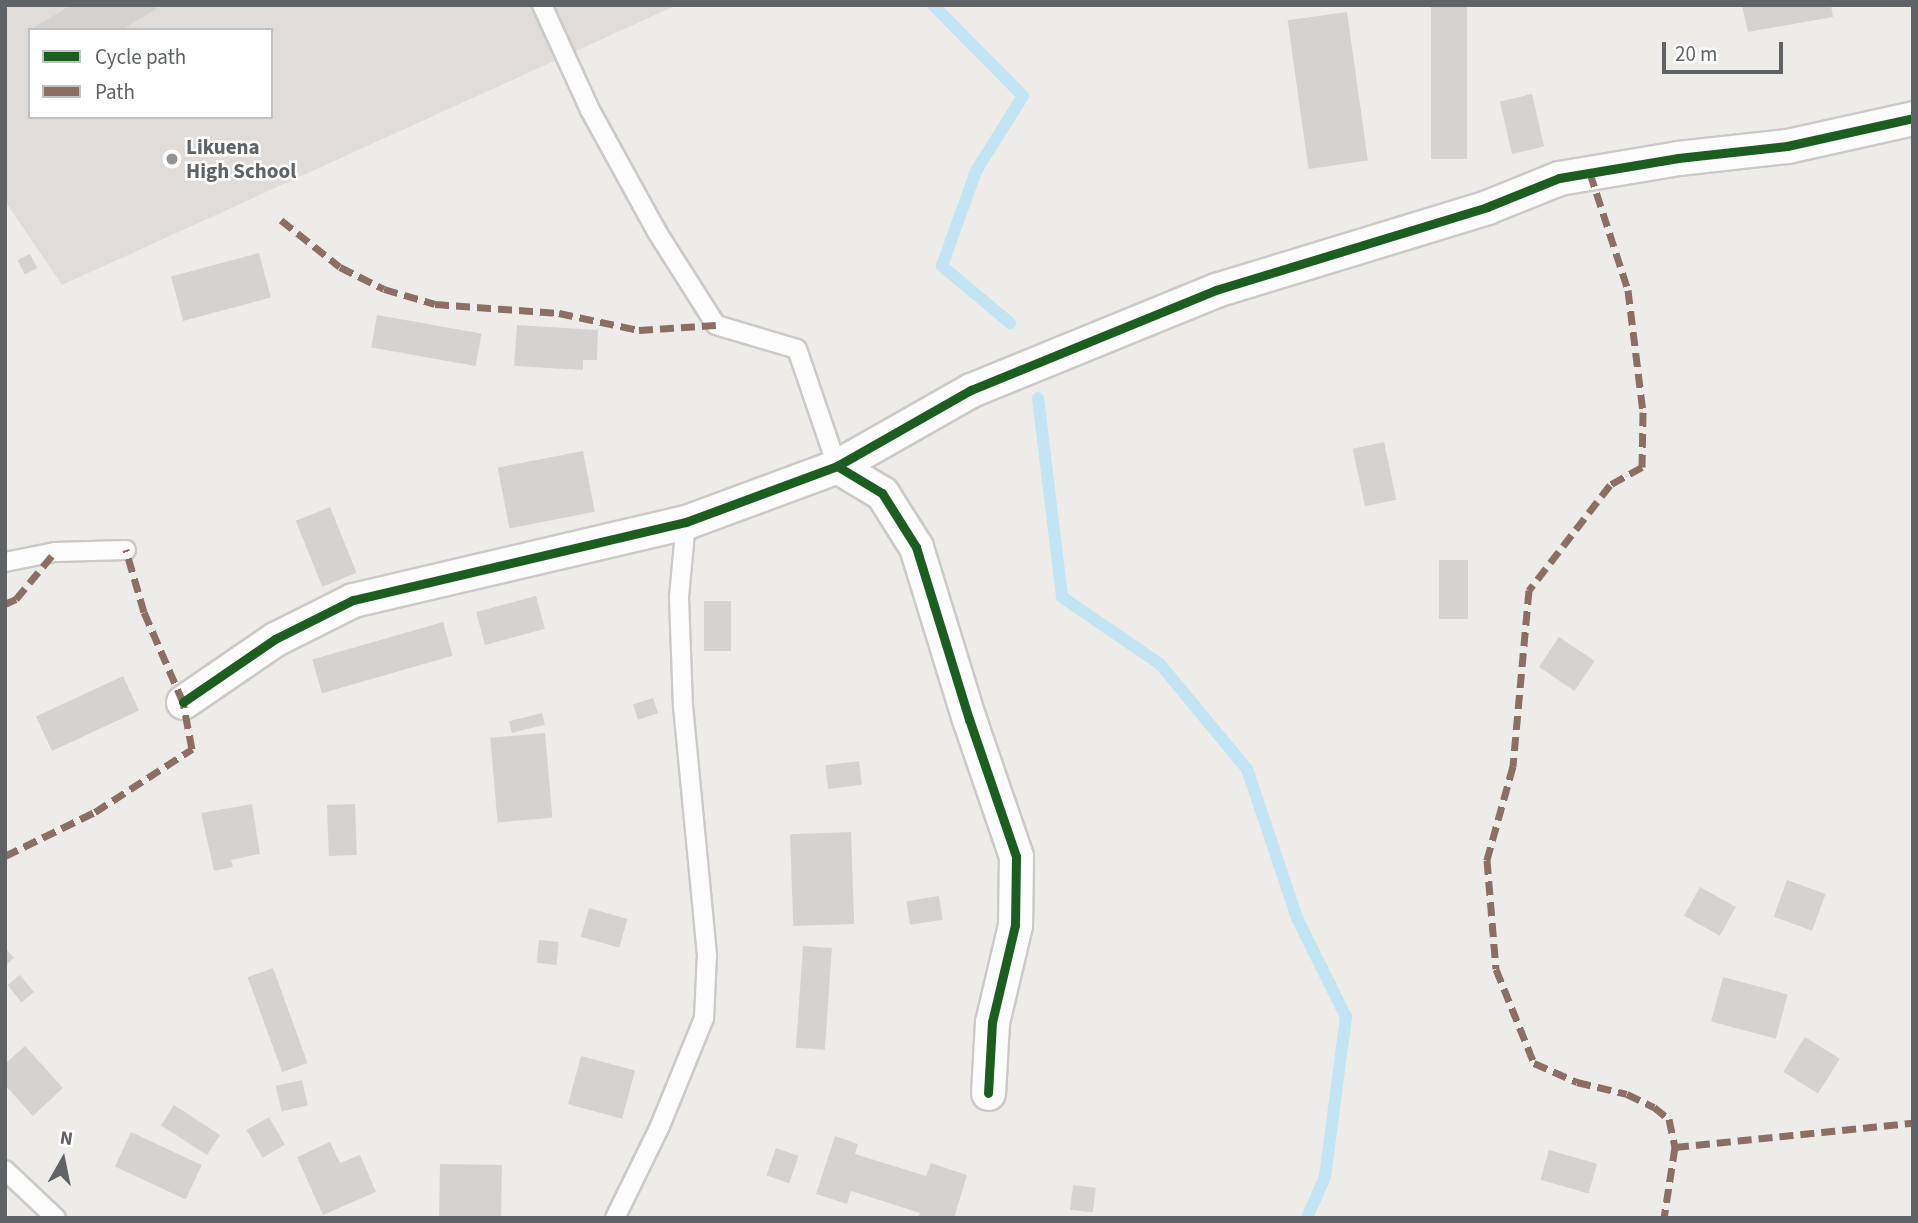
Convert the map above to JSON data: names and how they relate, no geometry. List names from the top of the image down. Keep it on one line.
{"places":["Likuena High School"],"legend":["Cycle path","Path"],"scale_bar":"20 m","north":"top"}
